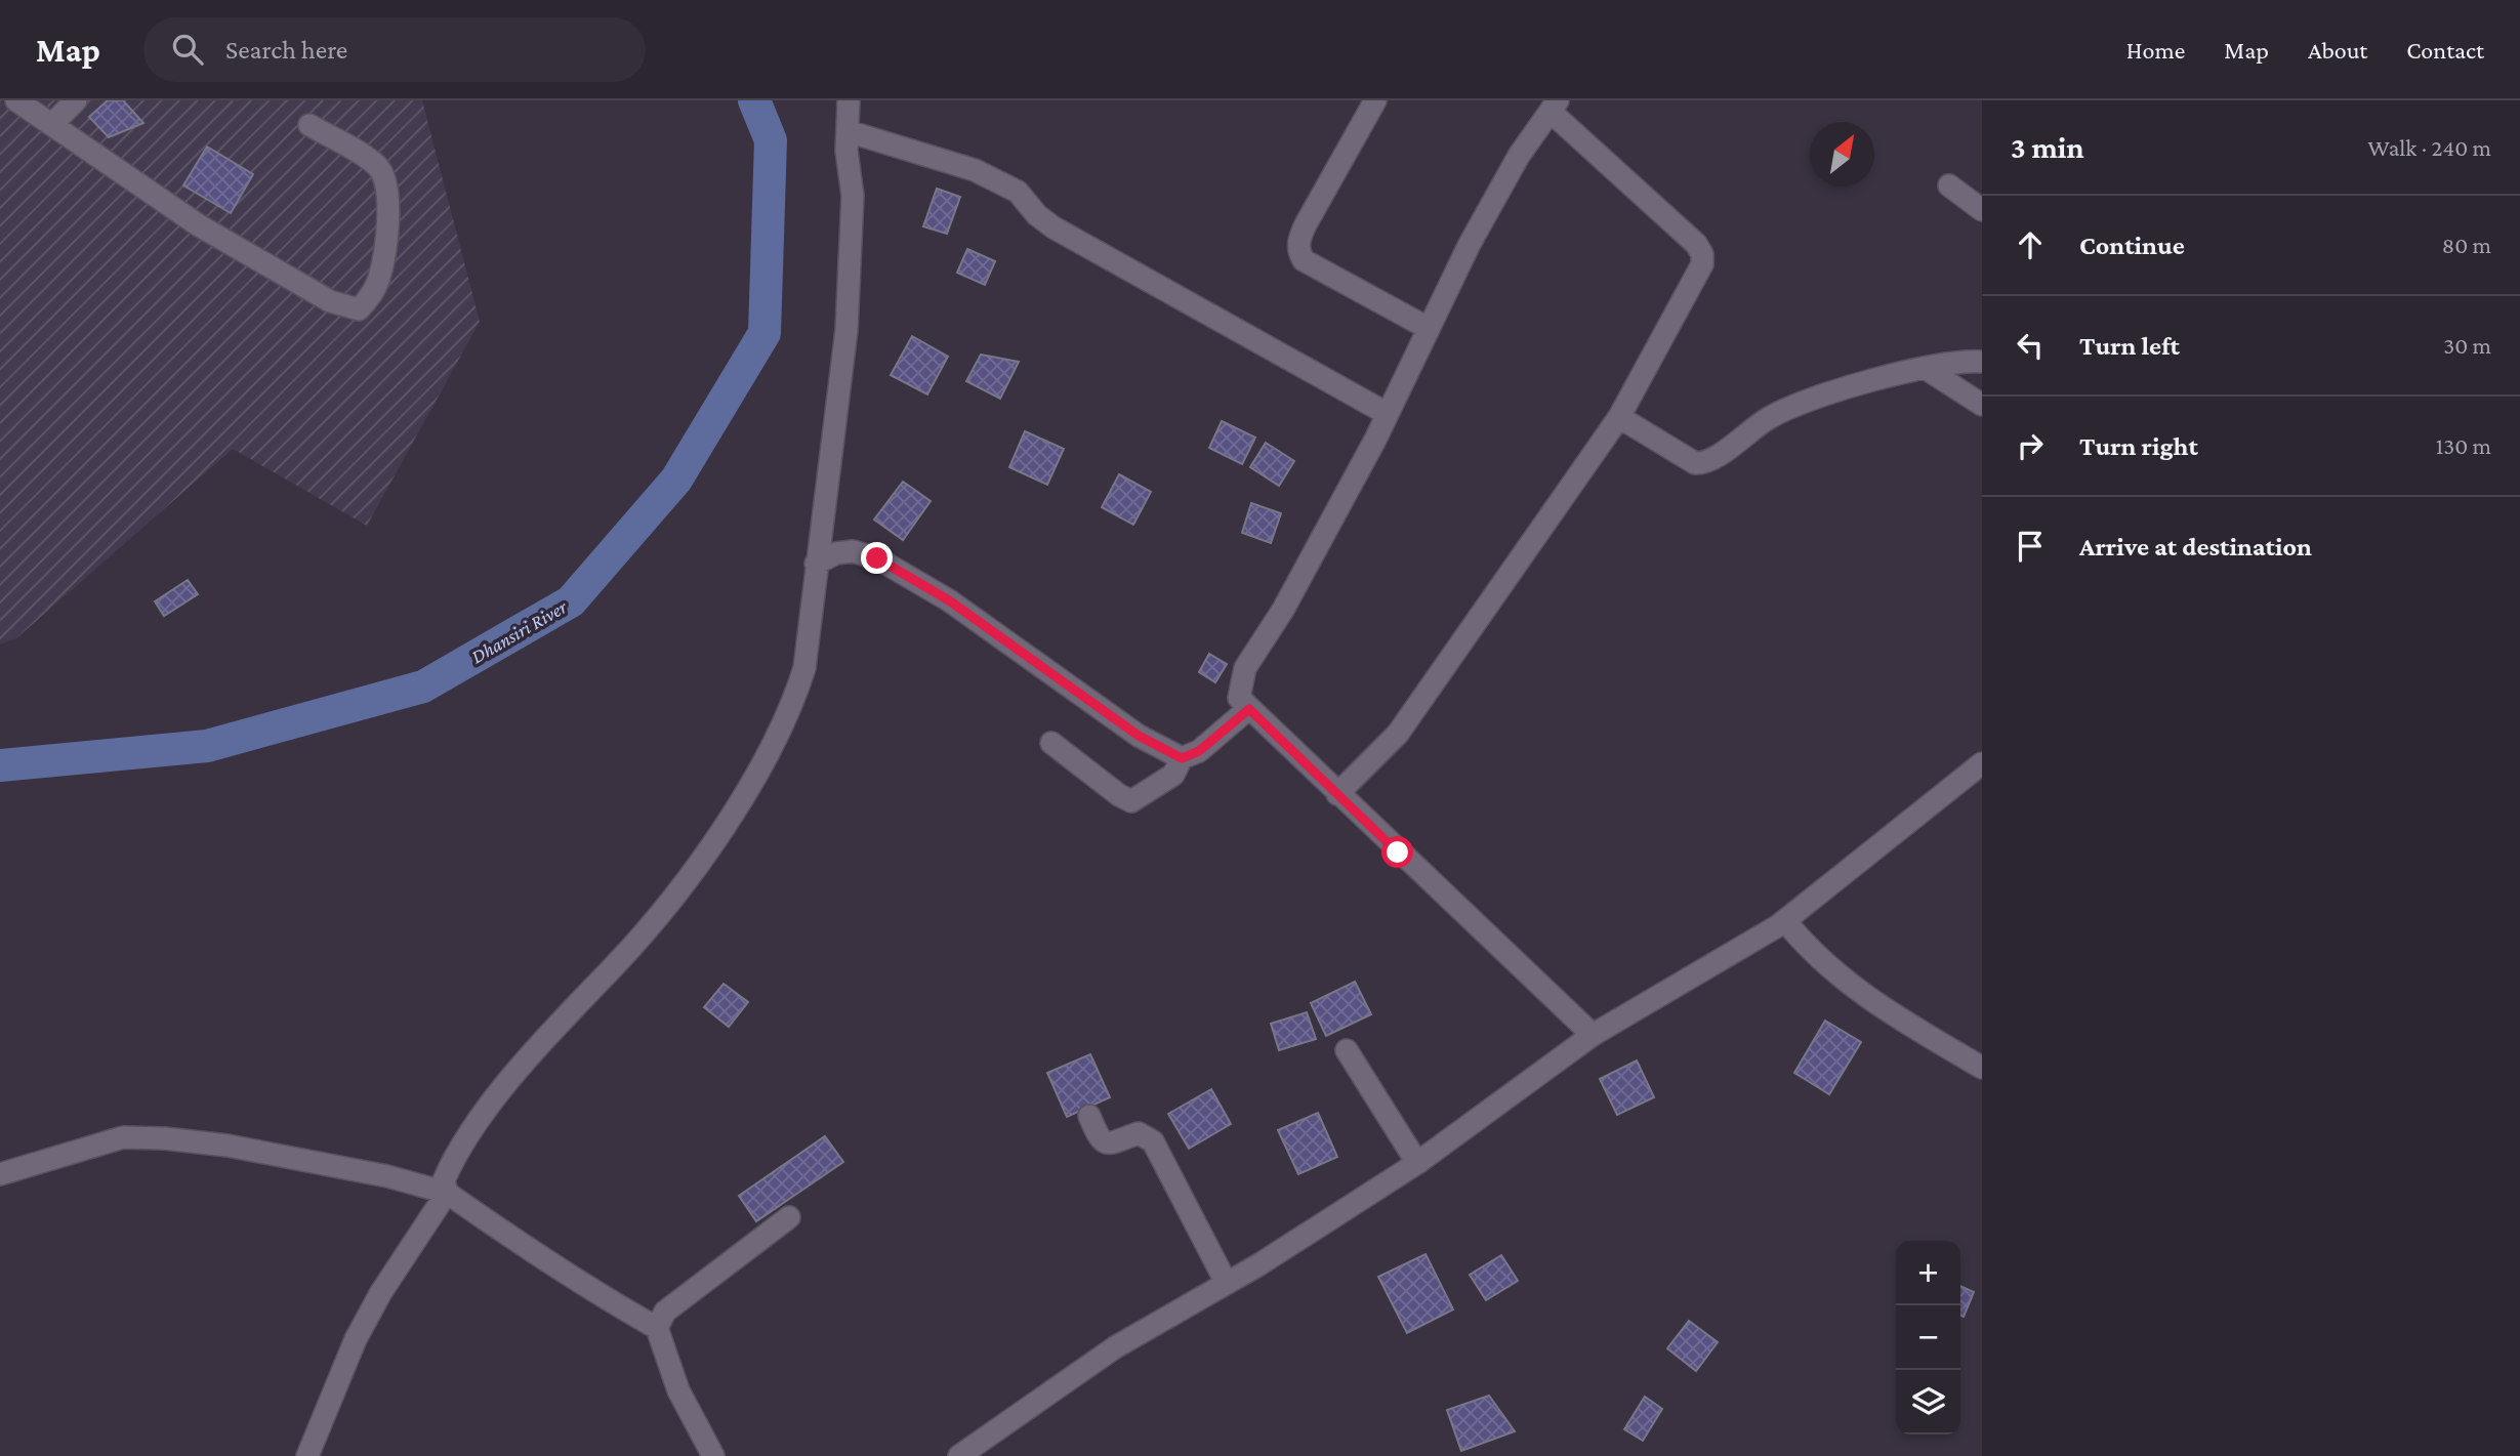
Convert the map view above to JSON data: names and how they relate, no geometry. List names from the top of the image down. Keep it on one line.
{"water":["Dhansiri River"],"north":"top right","page":{"header":"Map","search":"Search here","nav":["Home","Map","About","Contact"],"heading":["3 min","Walk · 240 m"],"list":[["Continue","80 m"],["Turn left","30 m"],["Turn right","130 m"],"Arrive at destination"],"map_buttons":["+","−"]}}
